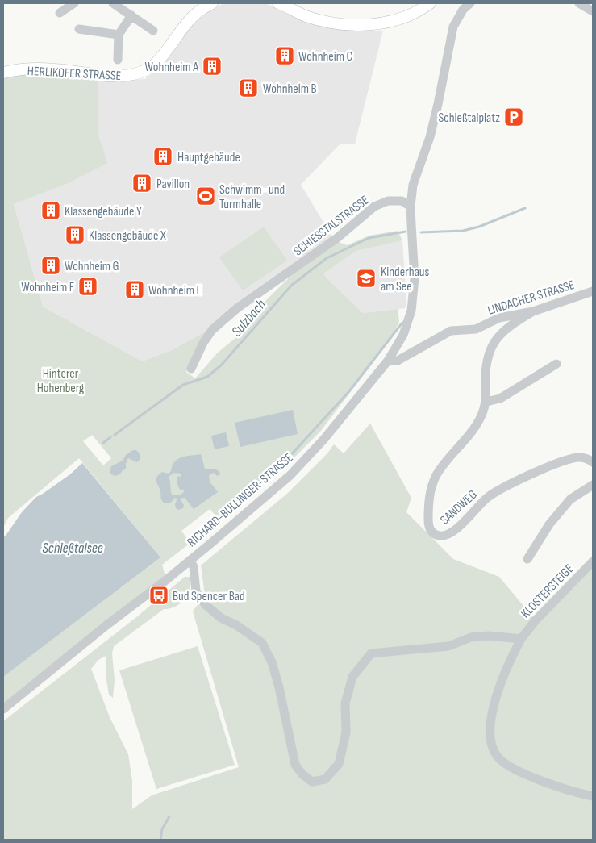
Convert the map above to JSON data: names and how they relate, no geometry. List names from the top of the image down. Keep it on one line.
{"streets":{"main road":["HERLIKOFER STRASSE"],"street":["SCHIESSTALSTRASSE","LINDACHER STRASSE","RICHARD-BULLINGER-STRASSE","SANDWEG","KLOSTERSTEIGE"]},"crossings":[["SCHIESSTALSTRASSE","RICHARD-BULLINGER-STRASSE"],["LINDACHER STRASSE","RICHARD-BULLINGER-STRASSE"],["LINDACHER STRASSE","SANDWEG"]],"water":["Sulzbach","Schießtalsee"],"parks":["Hinterer Hohenberg"],"places":{"building":["Wohnheim C","Wohnheim A","Wohnheim B","Hauptgebäude","Pavillon","Klassengebäude Y","Klassengebäude X","Wohnheim G","Wohnheim F","Wohnheim E"],"parking":["Schießtalplatz"],"sports":["Schwimm- und Turmhalle"],"school or university":["Kinderhaus am See"],"bus stop":["Bud Spencer Bad"]}}
